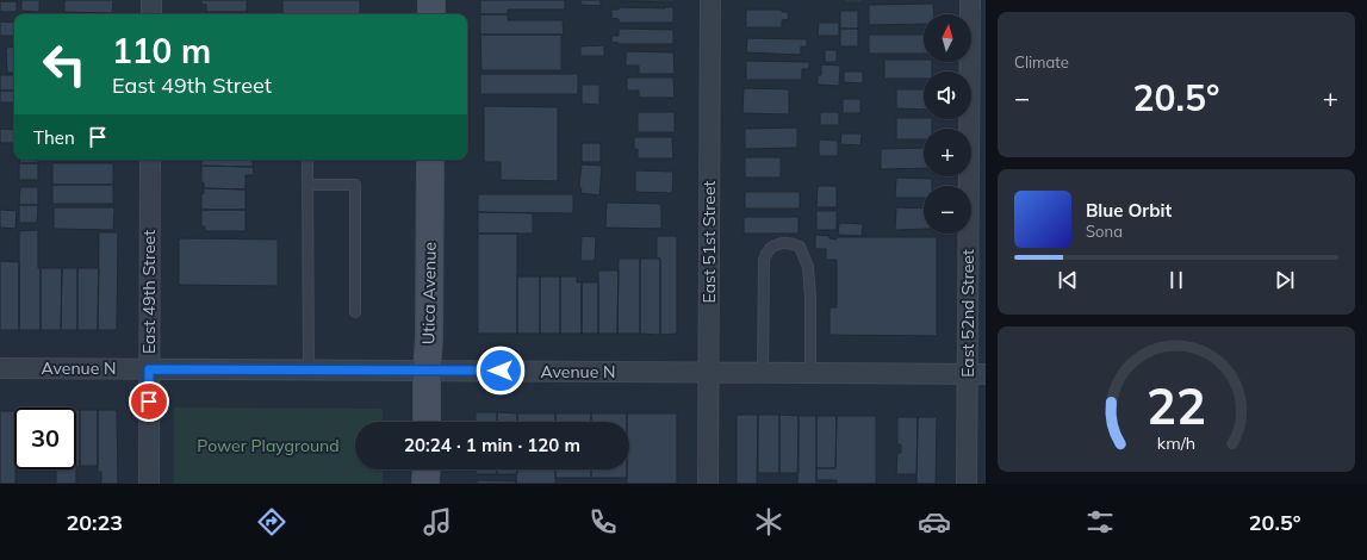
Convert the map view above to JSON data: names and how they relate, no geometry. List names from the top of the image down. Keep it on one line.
{"streets":{"main road":["Utica Avenue"],"street":["East 51st Street","East 49th Street","East 52nd Street","Avenue N"]},"crossings":[["East 51st Street","Avenue N"],["East 49th Street","Avenue N"],["Utica Avenue","Avenue N"],["East 52nd Street","Avenue N"]],"parks":["Power Playground"],"north":"top","page":{"tile":"Climate","map_buttons":["+","−"],"turn":["110 m","East 49th Street"],"heat":["−","20.5°","+"],"then":"Then","song":["Blue Orbit","Sona"],"limit":"30","trip":"20:24 · 1 min · 120 m","tabs":["20:23","20.5°"],"gauge":["22","km/h"]}}
